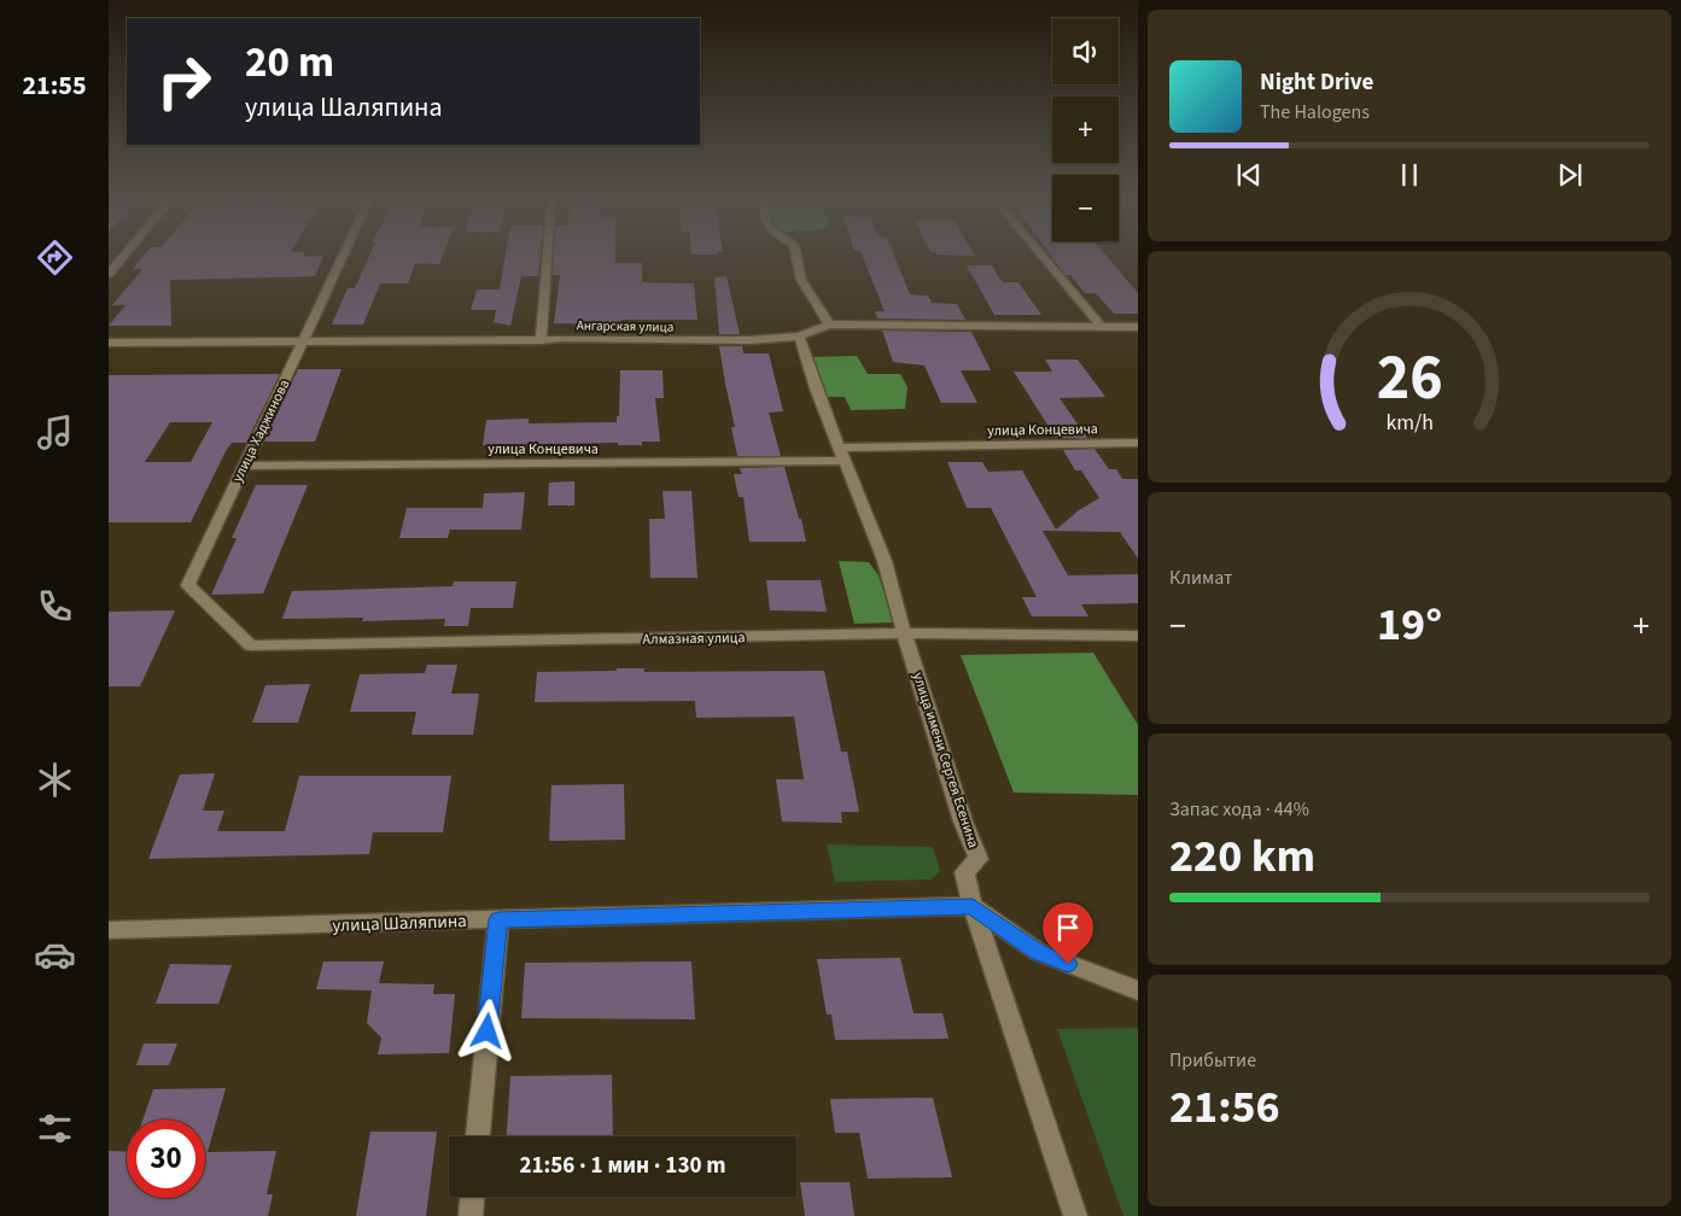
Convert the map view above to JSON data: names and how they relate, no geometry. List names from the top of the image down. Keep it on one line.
{"streets":{"street":["Ангарская улица","улица Концевича","улица Хаджинова","Алмазная улица","улица имени Сергея Есенина","улица Шаляпина"]},"crossings":[["Ангарская улица","улица Хаджинова"],["Ангарская улица","улица имени Сергея Есенина"],["улица Концевича","улица Хаджинова"],["улица Концевича","улица имени Сергея Есенина"],["улица Хаджинова","Алмазная улица"],["Алмазная улица","улица имени Сергея Есенина"],["улица имени Сергея Есенина","улица Шаляпина"]],"page":{"tabs":"21:55","map_buttons":["+","−"],"turn":["20 m","улица Шаляпина"],"song":["Night Drive","The Halogens"],"tile":["Климат",["Запас хода · 44%","220 km"],["Прибытие","21:56"]],"heat":["−","19°","+"],"limit":"30","trip":"21:56 · 1 мин · 130 m","gauge":["26","km/h"]}}
